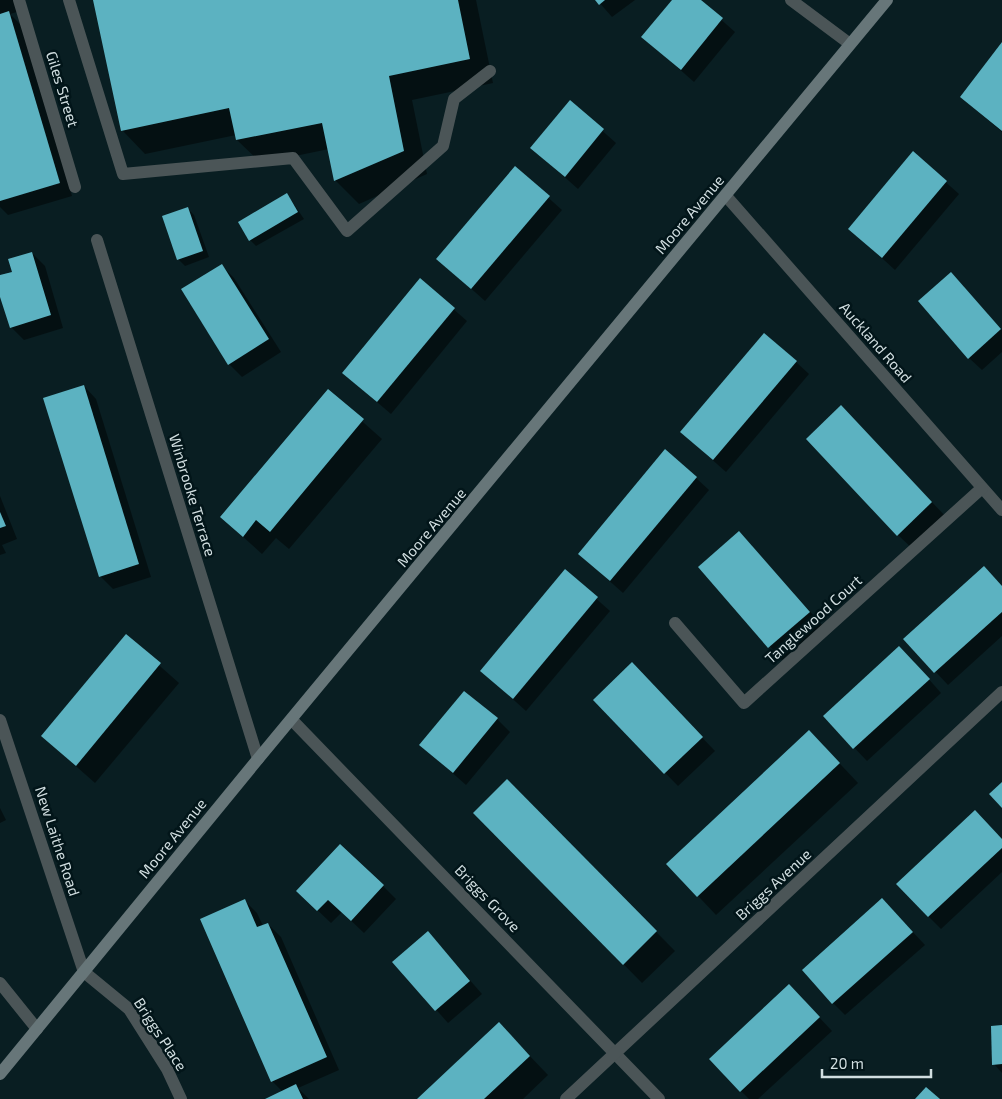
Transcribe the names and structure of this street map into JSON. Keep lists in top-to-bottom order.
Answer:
{
  "streets": {
    "street": [
      "Giles Street",
      "Moore Avenue",
      "Auckland Road",
      "Winbrooke Terrace",
      "Tanglewood Court",
      "New Laithe Road",
      "Briggs Avenue",
      "Briggs Grove",
      "Briggs Place"
    ]
  },
  "crossings": [
    ["Moore Avenue", "Auckland Road"],
    ["Moore Avenue", "Winbrooke Terrace"],
    ["Moore Avenue", "New Laithe Road"],
    ["Moore Avenue", "Briggs Grove"],
    ["Moore Avenue", "Briggs Place"],
    ["Auckland Road", "Tanglewood Court"],
    ["New Laithe Road", "Briggs Place"],
    ["Briggs Avenue", "Briggs Grove"]
  ],
  "scale_bar": "20 m"
}
